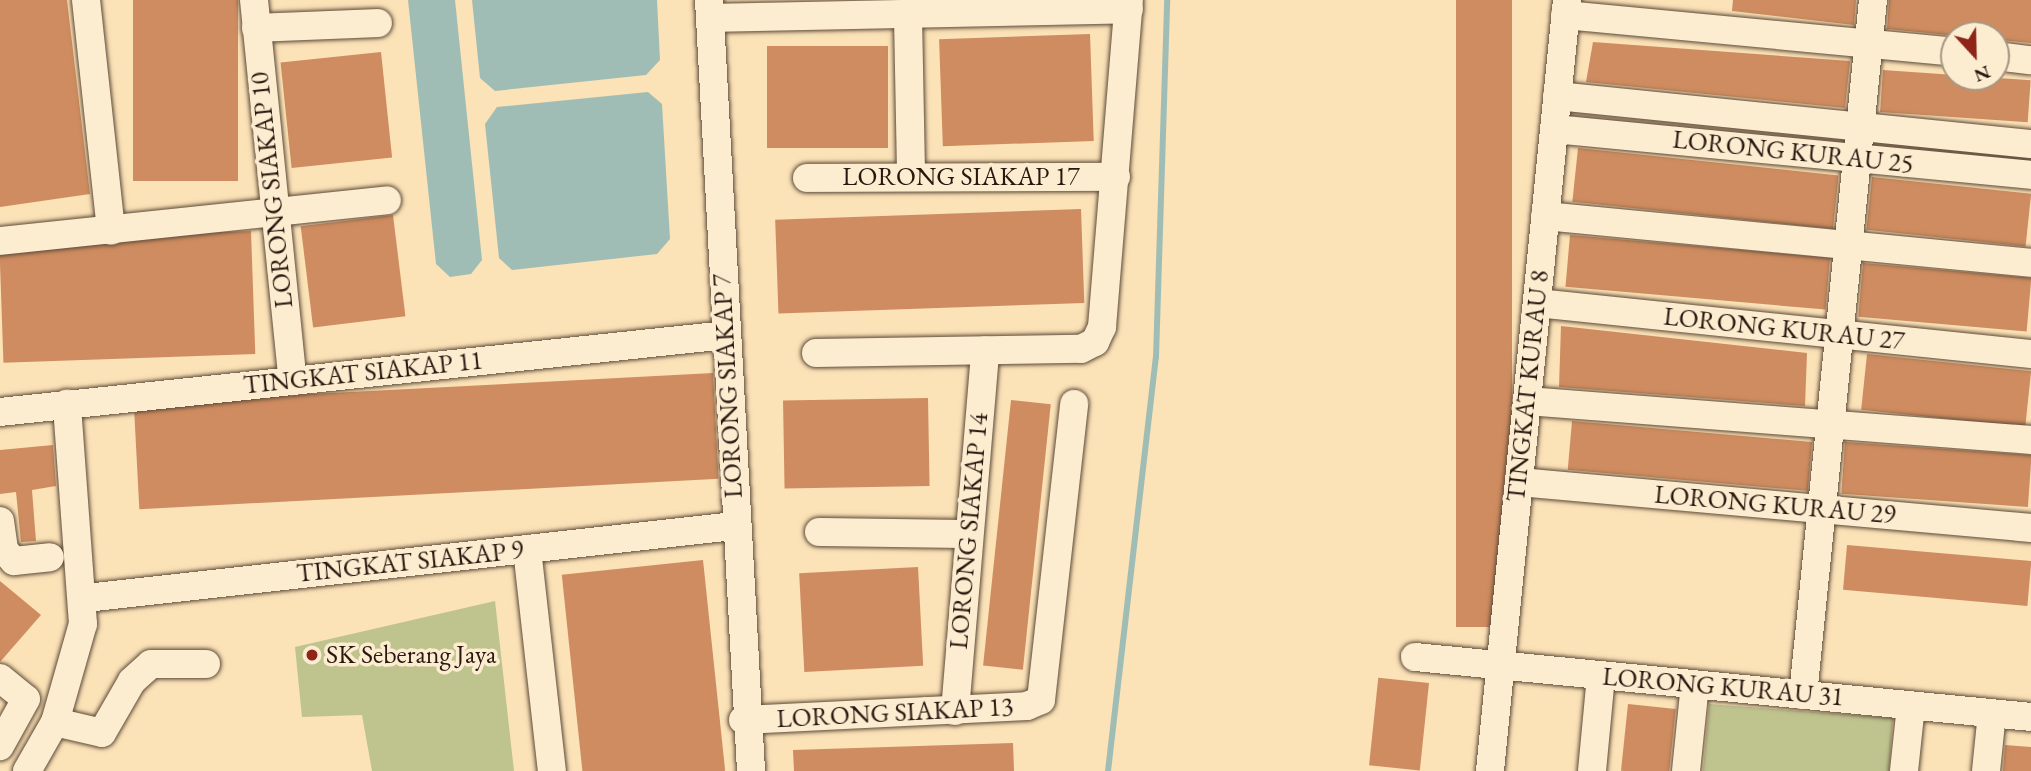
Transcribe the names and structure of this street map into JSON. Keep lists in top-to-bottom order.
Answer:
{
  "streets": {
    "street": [
      "LORONG KURAU 25",
      "LORONG SIAKAP 17",
      "LORONG SIAKAP 10",
      "LORONG KURAU 27",
      "TINGKAT SIAKAP 11",
      "LORONG SIAKAP 7",
      "TINGKAT KURAU 8",
      "LORONG KURAU 29",
      "LORONG SIAKAP 14",
      "TINGKAT SIAKAP 9",
      "LORONG KURAU 31",
      "LORONG SIAKAP 13"
    ]
  },
  "crossings": [
    ["LORONG KURAU 25", "TINGKAT KURAU 8"],
    ["LORONG SIAKAP 10", "TINGKAT SIAKAP 11"],
    ["LORONG KURAU 27", "TINGKAT KURAU 8"],
    ["TINGKAT SIAKAP 11", "LORONG SIAKAP 7"],
    ["LORONG SIAKAP 7", "TINGKAT SIAKAP 9"],
    ["LORONG SIAKAP 7", "LORONG SIAKAP 13"],
    ["TINGKAT KURAU 8", "LORONG KURAU 29"],
    ["TINGKAT KURAU 8", "LORONG KURAU 31"],
    ["LORONG SIAKAP 14", "LORONG SIAKAP 13"]
  ],
  "places": ["SK Seberang Jaya"],
  "north": "bottom"
}
